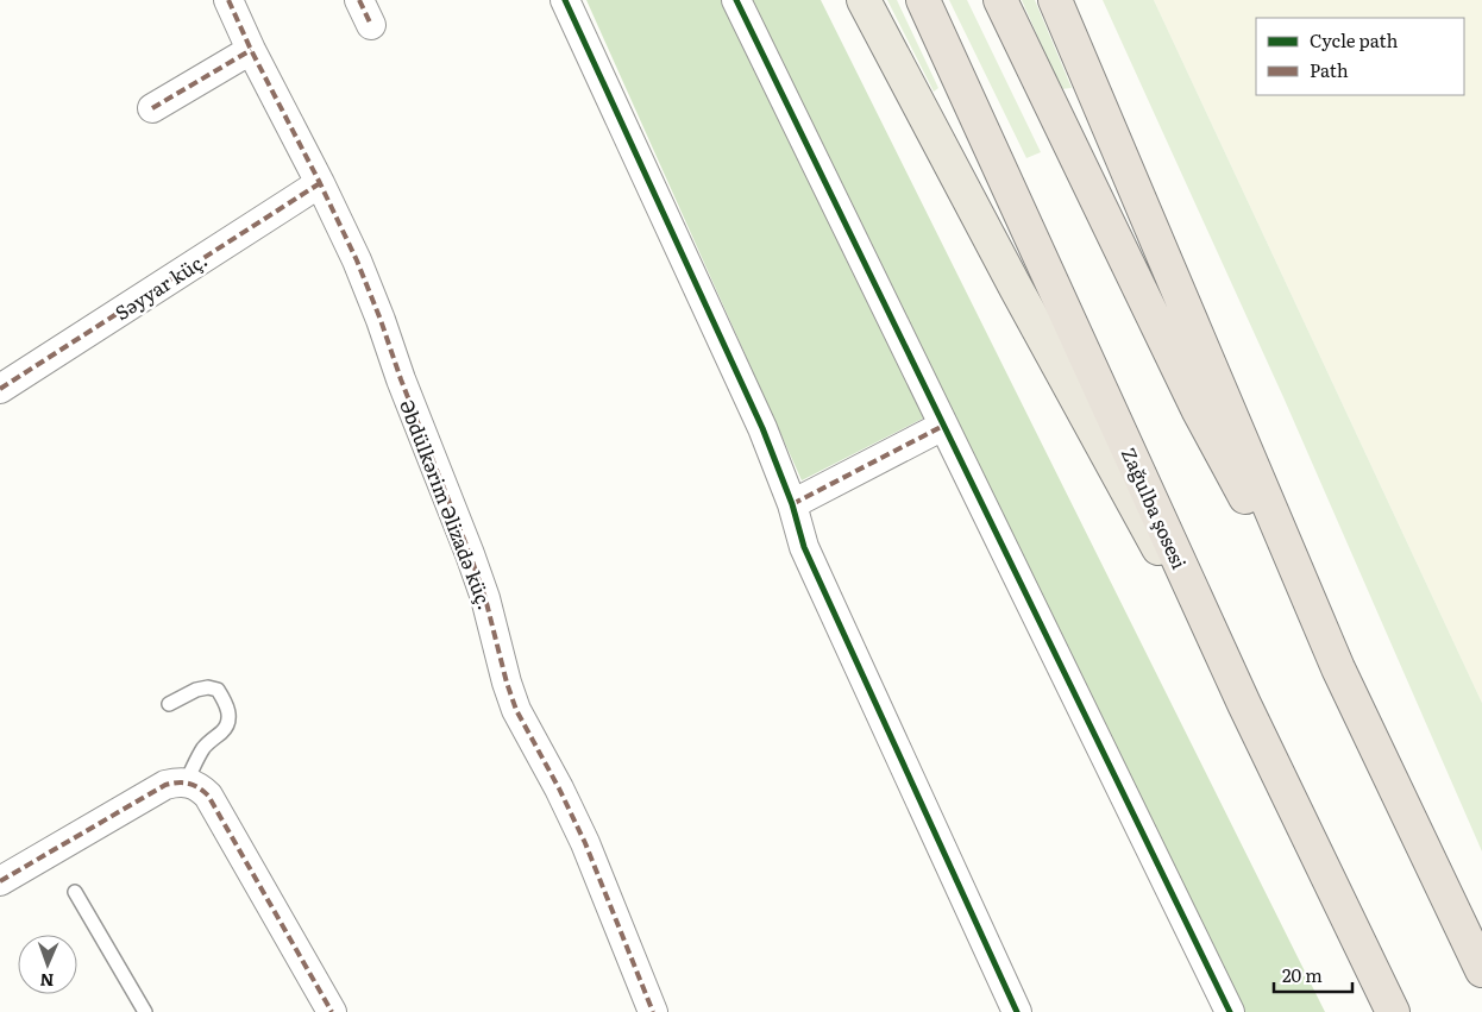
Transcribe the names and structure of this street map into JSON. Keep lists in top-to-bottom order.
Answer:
{
  "streets": {
    "highway": ["Zağulba şosesi"],
    "street": ["Səyyar küç.", "Əbdülkərim Əlizadə küç."]
  },
  "crossings": [
    ["Səyyar küç.", "Əbdülkərim Əlizadə küç."]
  ],
  "legend": ["Cycle path", "Path"],
  "scale_bar": "20 m",
  "north": "bottom"
}
